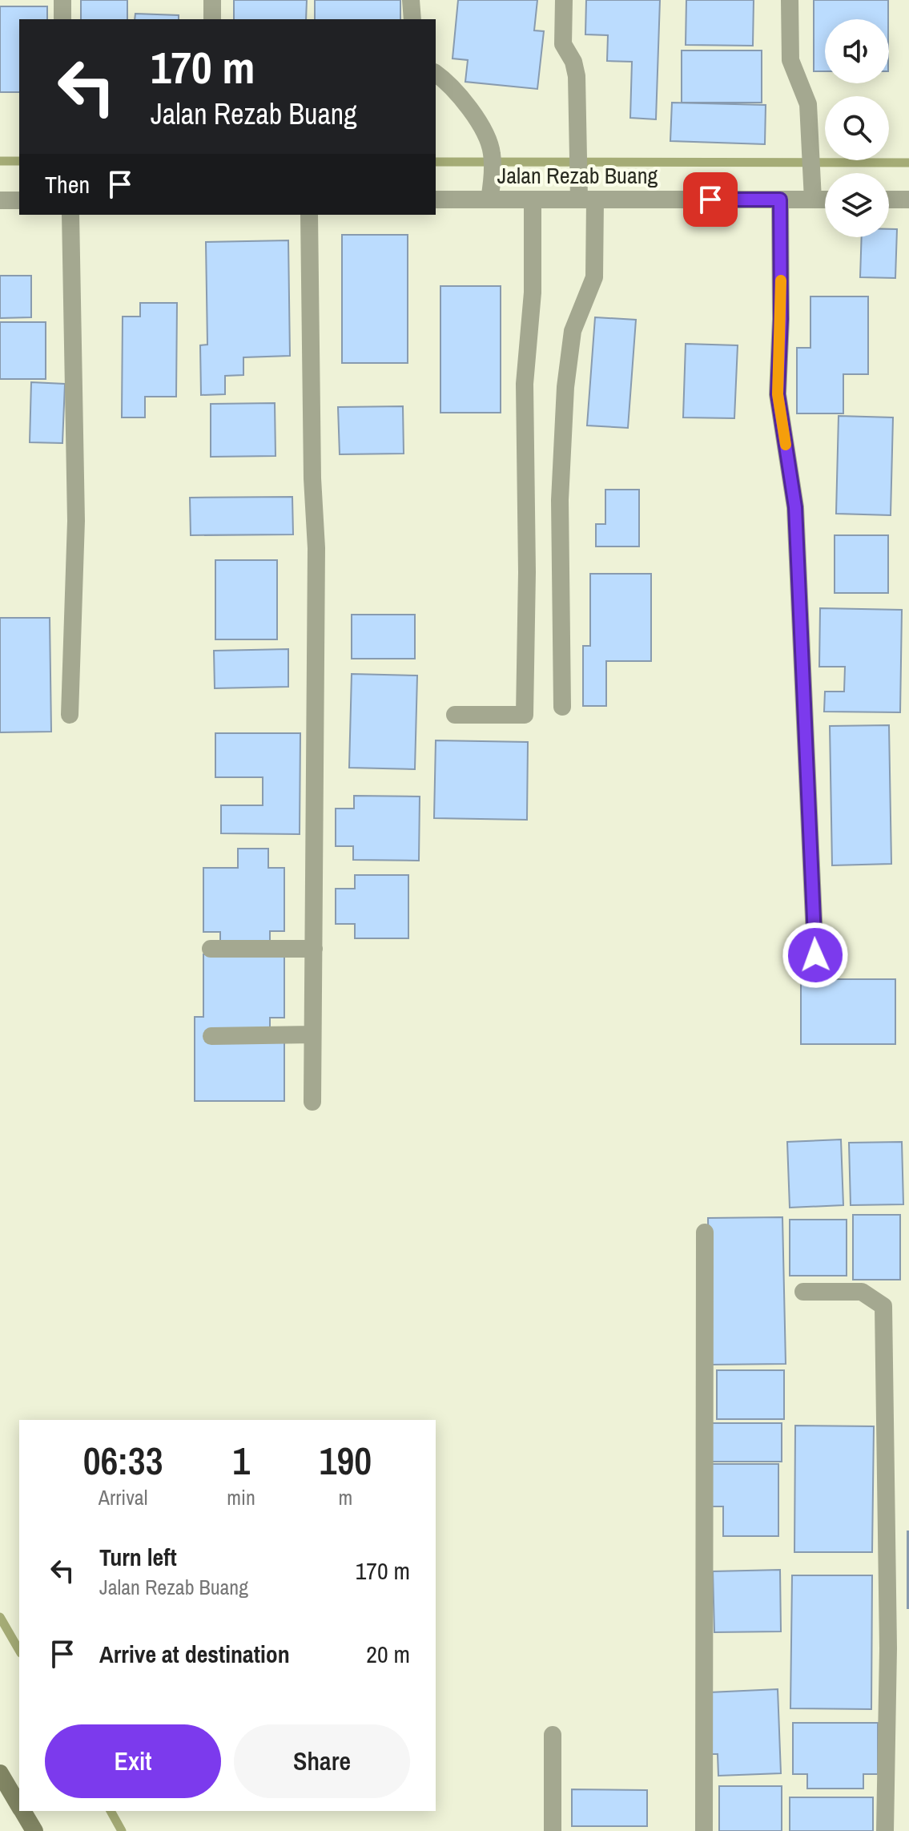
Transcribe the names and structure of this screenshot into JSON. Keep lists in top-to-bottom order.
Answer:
{
  "streets": {
    "street": ["Jalan Rezab Buang"]
  },
  "page": {
    "turn": ["170 m", "Jalan Rezab Buang"],
    "then": "Then",
    "eta": [
      "06:33",
      "Arrival",
      "1",
      "min",
      "190",
      "m"
    ],
    "list": [
      {
        "name": "Turn left",
        "note": "Jalan Rezab Buang",
        "value": "170 m"
      },
      {
        "name": "Arrive at destination",
        "value": "20 m"
      }
    ],
    "buttons": ["Exit", "Share"]
  }
}
